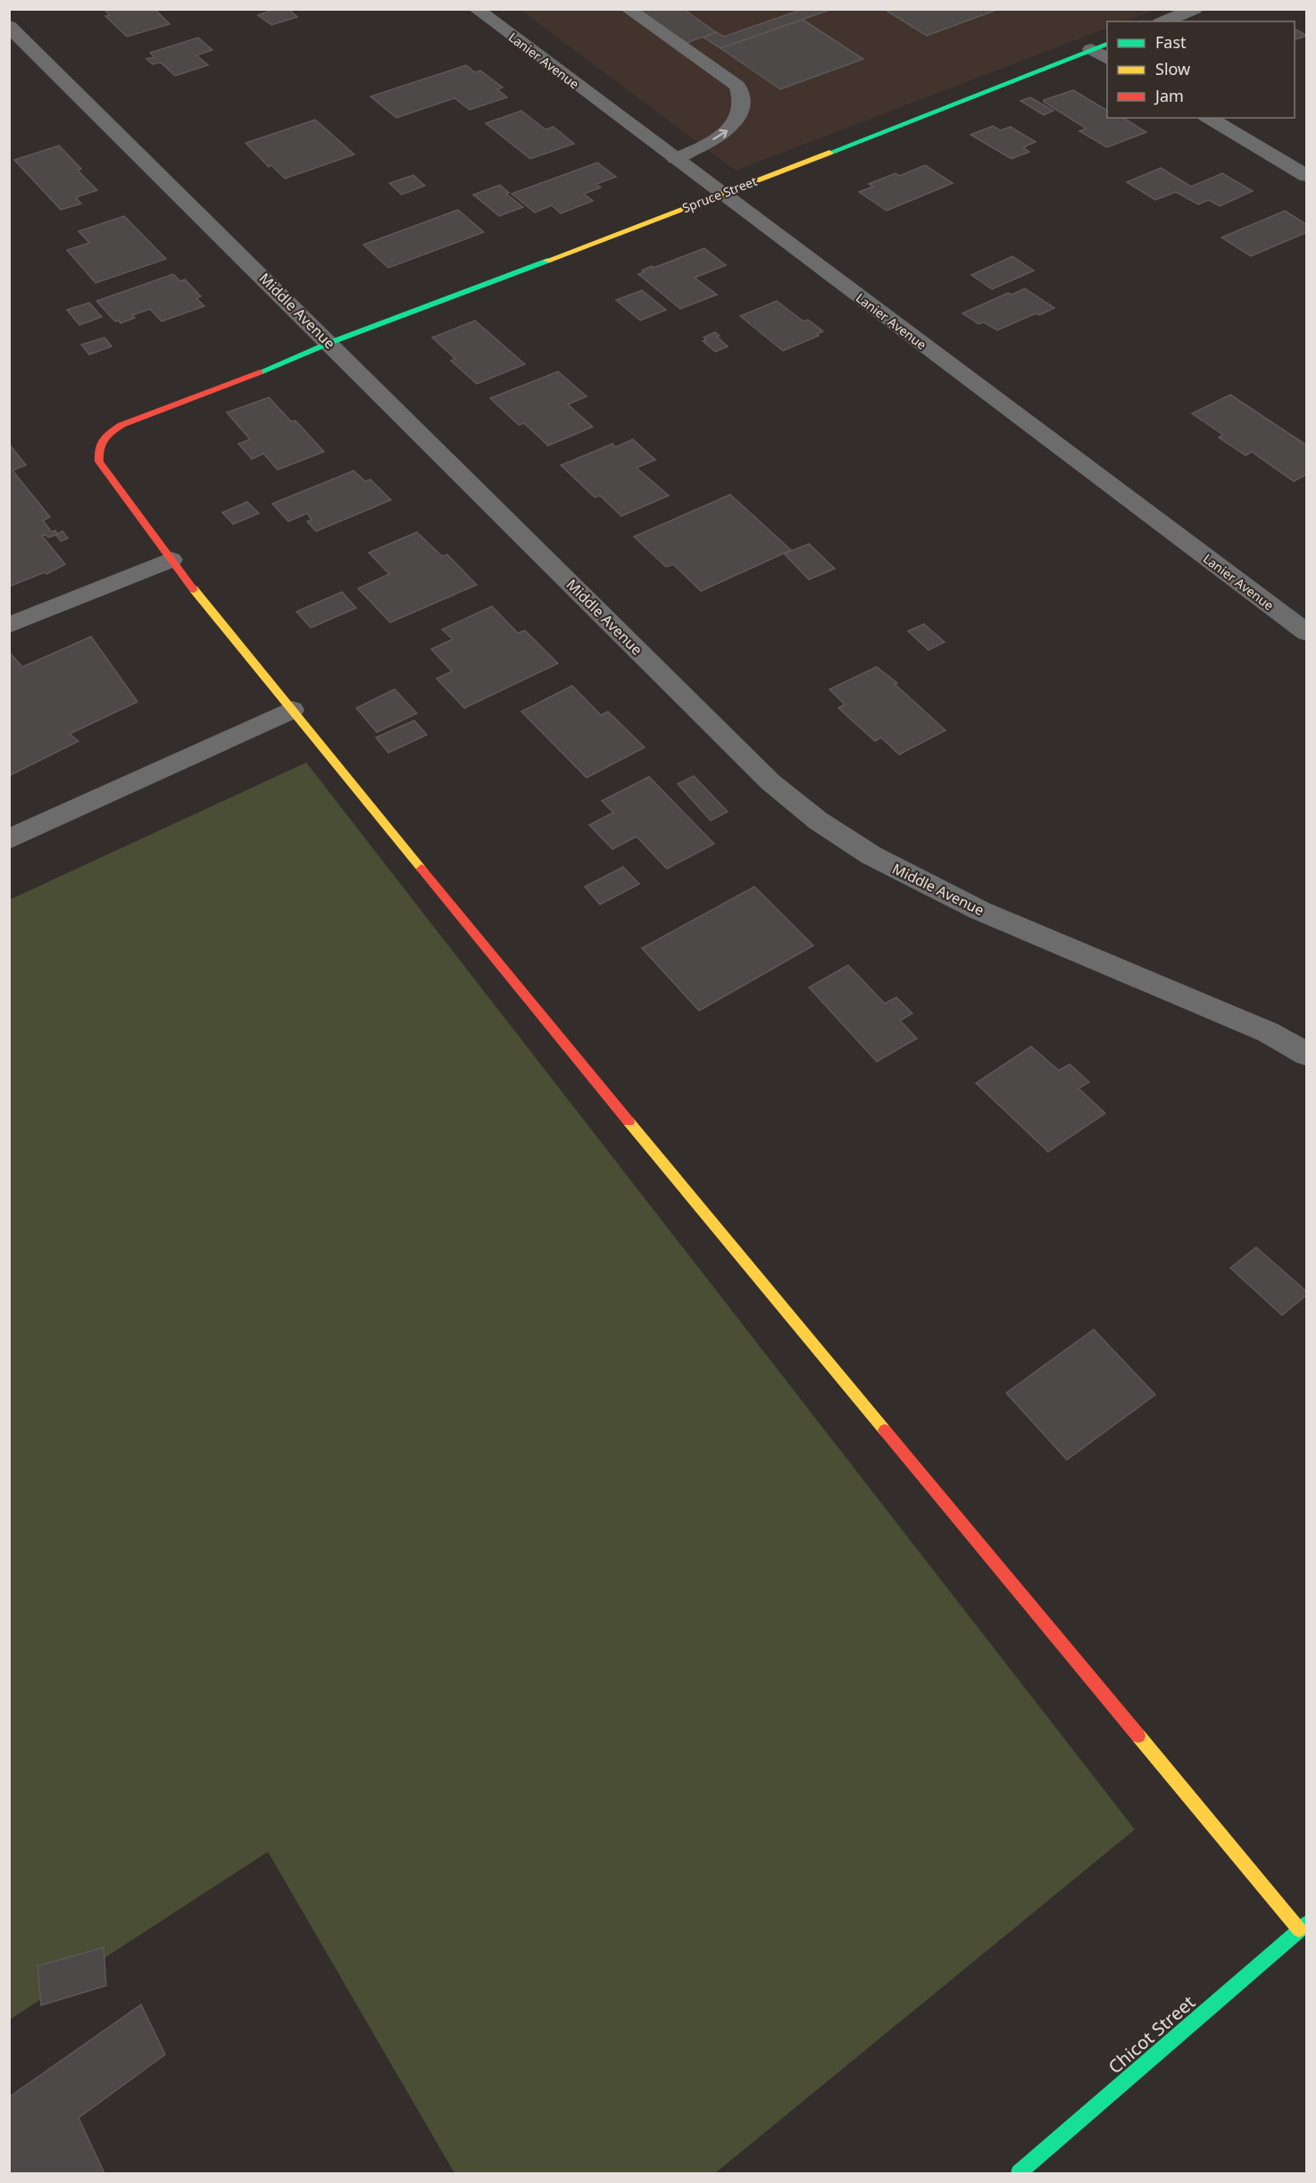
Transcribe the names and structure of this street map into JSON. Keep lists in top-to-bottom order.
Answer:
{
  "streets": {
    "street": [
      "Lanier Avenue",
      "Spruce Street",
      "Middle Avenue",
      "Chicot Street"
    ]
  },
  "crossings": [
    ["Lanier Avenue", "Spruce Street"],
    ["Spruce Street", "Middle Avenue"],
    ["Spruce Street", "Chicot Street"]
  ],
  "legend": ["Fast", "Slow", "Jam"]
}
